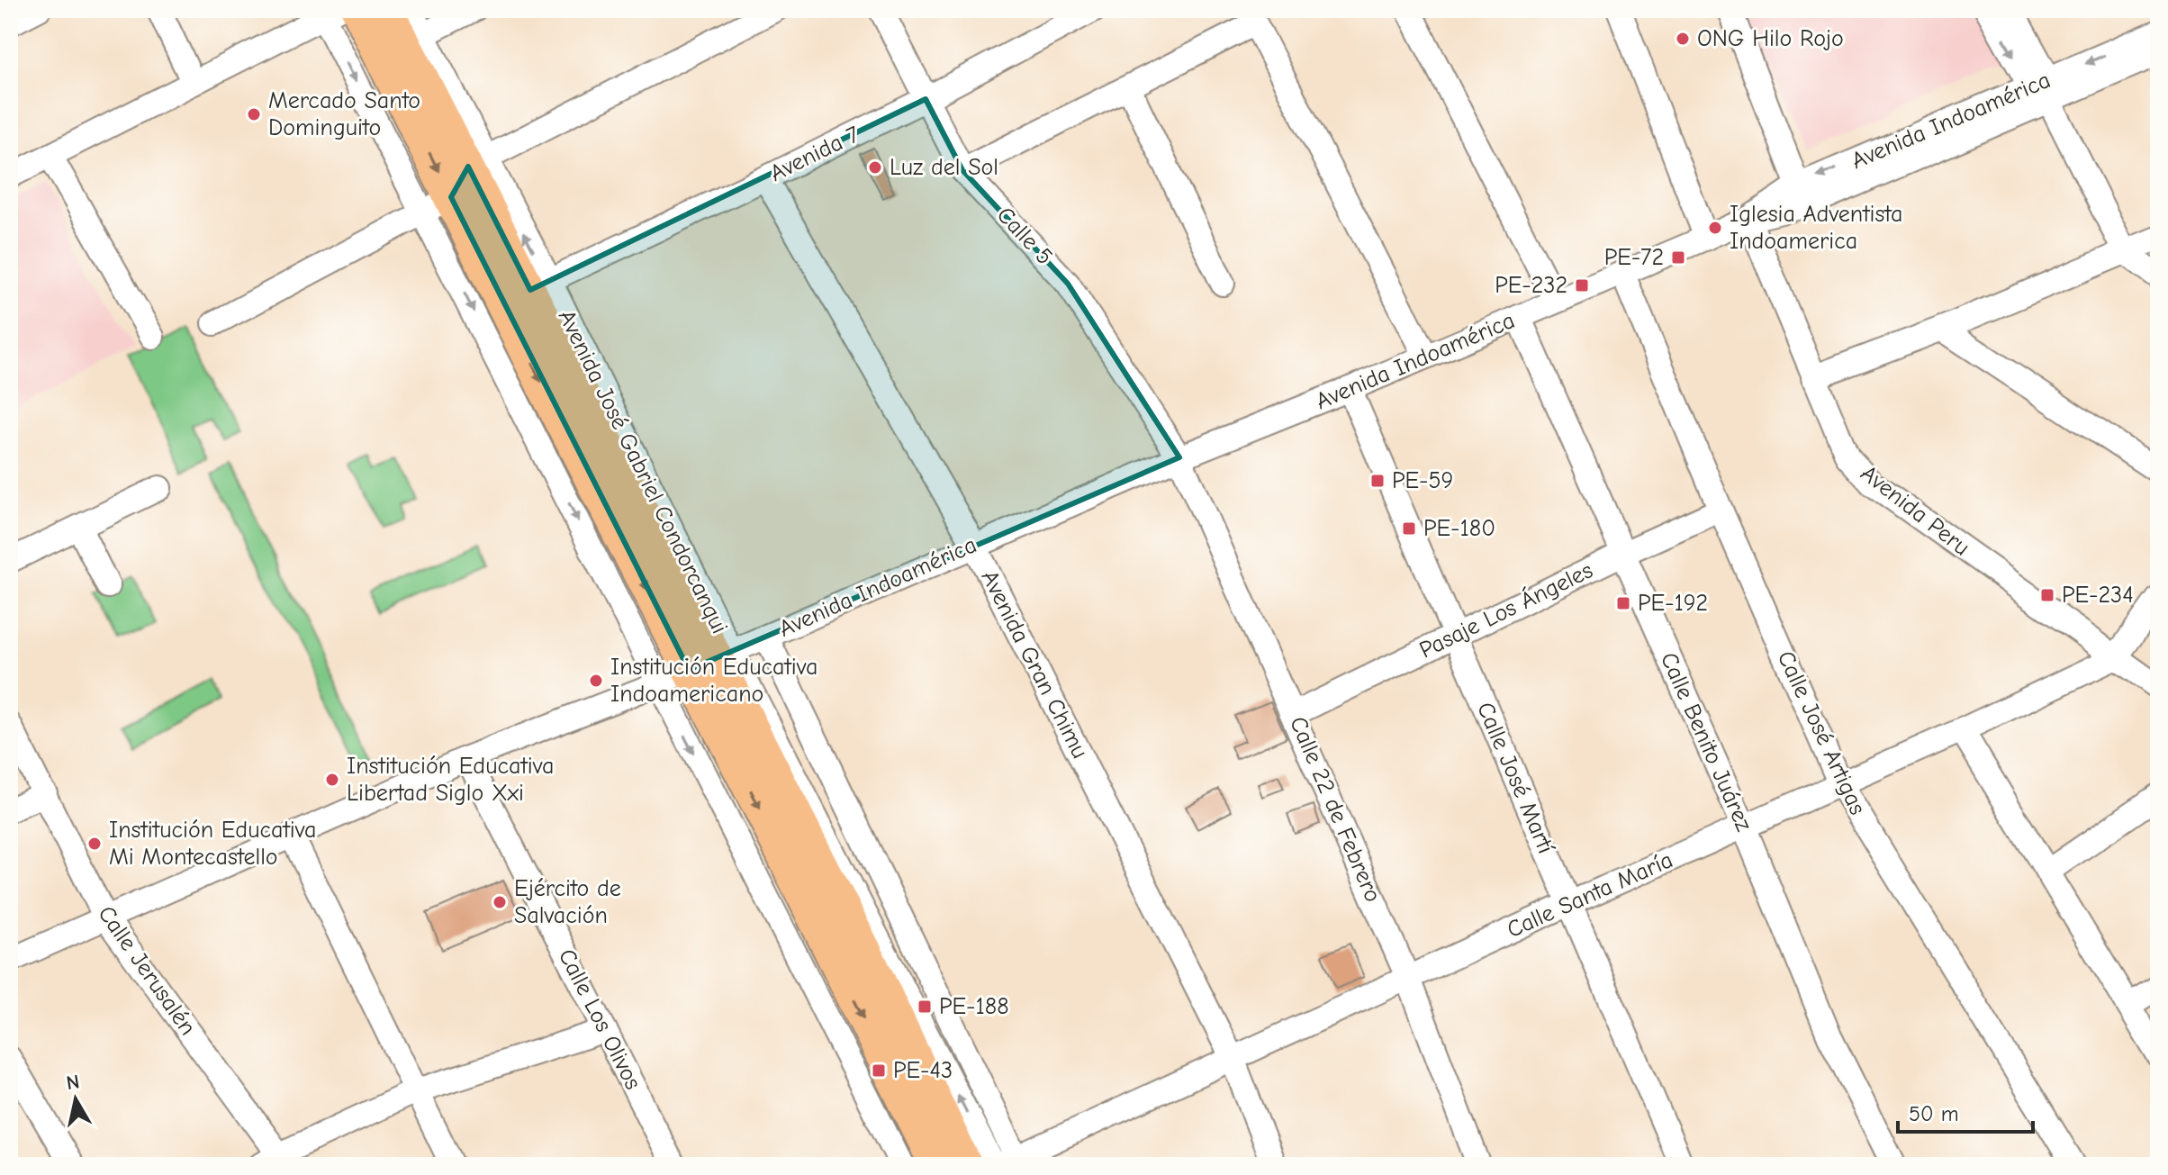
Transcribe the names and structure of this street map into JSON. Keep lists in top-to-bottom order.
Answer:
{
  "streets": {
    "highway": ["Avenida José Gabriel Condorcanqui"],
    "street": [
      "Avenida Indoamérica",
      "Avenida 7",
      "Calle 5",
      "Avenida Peru",
      "Pasaje Los Ángeles",
      "Avenida Gran Chimu",
      "Calle José Artigas",
      "Calle Benito Juárez",
      "Calle José Martí",
      "Calle 22 de Febrero",
      "Calle Santa María",
      "Calle Jerusalén",
      "Calle Los Olivos"
    ]
  },
  "crossings": [
    ["Avenida Indoamérica", "Calle 5"],
    ["Avenida Indoamérica", "Avenida José Gabriel Condorcanqui"],
    ["Avenida Indoamérica", "Avenida Peru"],
    ["Avenida Indoamérica", "Avenida Gran Chimu"],
    ["Avenida Indoamérica", "Calle José Artigas"],
    ["Avenida Indoamérica", "Calle Benito Juárez"],
    ["Avenida Indoamérica", "Calle José Martí"],
    ["Avenida Indoamérica", "Calle 22 de Febrero"],
    ["Avenida Indoamérica", "Calle Jerusalén"],
    ["Avenida Indoamérica", "Calle Los Olivos"],
    ["Avenida 7", "Calle 5"],
    ["Avenida 7", "Avenida José Gabriel Condorcanqui"],
    ["Avenida 7", "Avenida Gran Chimu"],
    ["Calle 5", "Calle 22 de Febrero"],
    ["Avenida José Gabriel Condorcanqui", "Calle Santa María"],
    ["Avenida Peru", "Calle Santa María"],
    ["Pasaje Los Ángeles", "Calle José Artigas"],
    ["Pasaje Los Ángeles", "Calle Benito Juárez"],
    ["Pasaje Los Ángeles", "Calle José Martí"],
    ["Pasaje Los Ángeles", "Calle 22 de Febrero"],
    ["Avenida Gran Chimu", "Calle Santa María"],
    ["Calle José Artigas", "Calle Santa María"],
    ["Calle Benito Juárez", "Calle Santa María"],
    ["Calle José Martí", "Calle Santa María"],
    ["Calle 22 de Febrero", "Calle Santa María"]
  ],
  "places": {
    "other": [
      "ONG Hilo Rojo",
      "Mercado Santo Dominguito",
      "Luz del Sol",
      "Iglesia Adventista Indoamerica",
      "Institución Educativa Indoamericano",
      "Institución Educativa Libertad Siglo Xxi",
      "Institución Educativa Mi Montecastello",
      "Ejército de Salvación"
    ],
    "transit": [
      "PE-72",
      "PE-232",
      "PE-59",
      "PE-180",
      "PE-234",
      "PE-192",
      "PE-188",
      "PE-43"
    ]
  },
  "scale_bar": "50 m",
  "north": "top"
}
